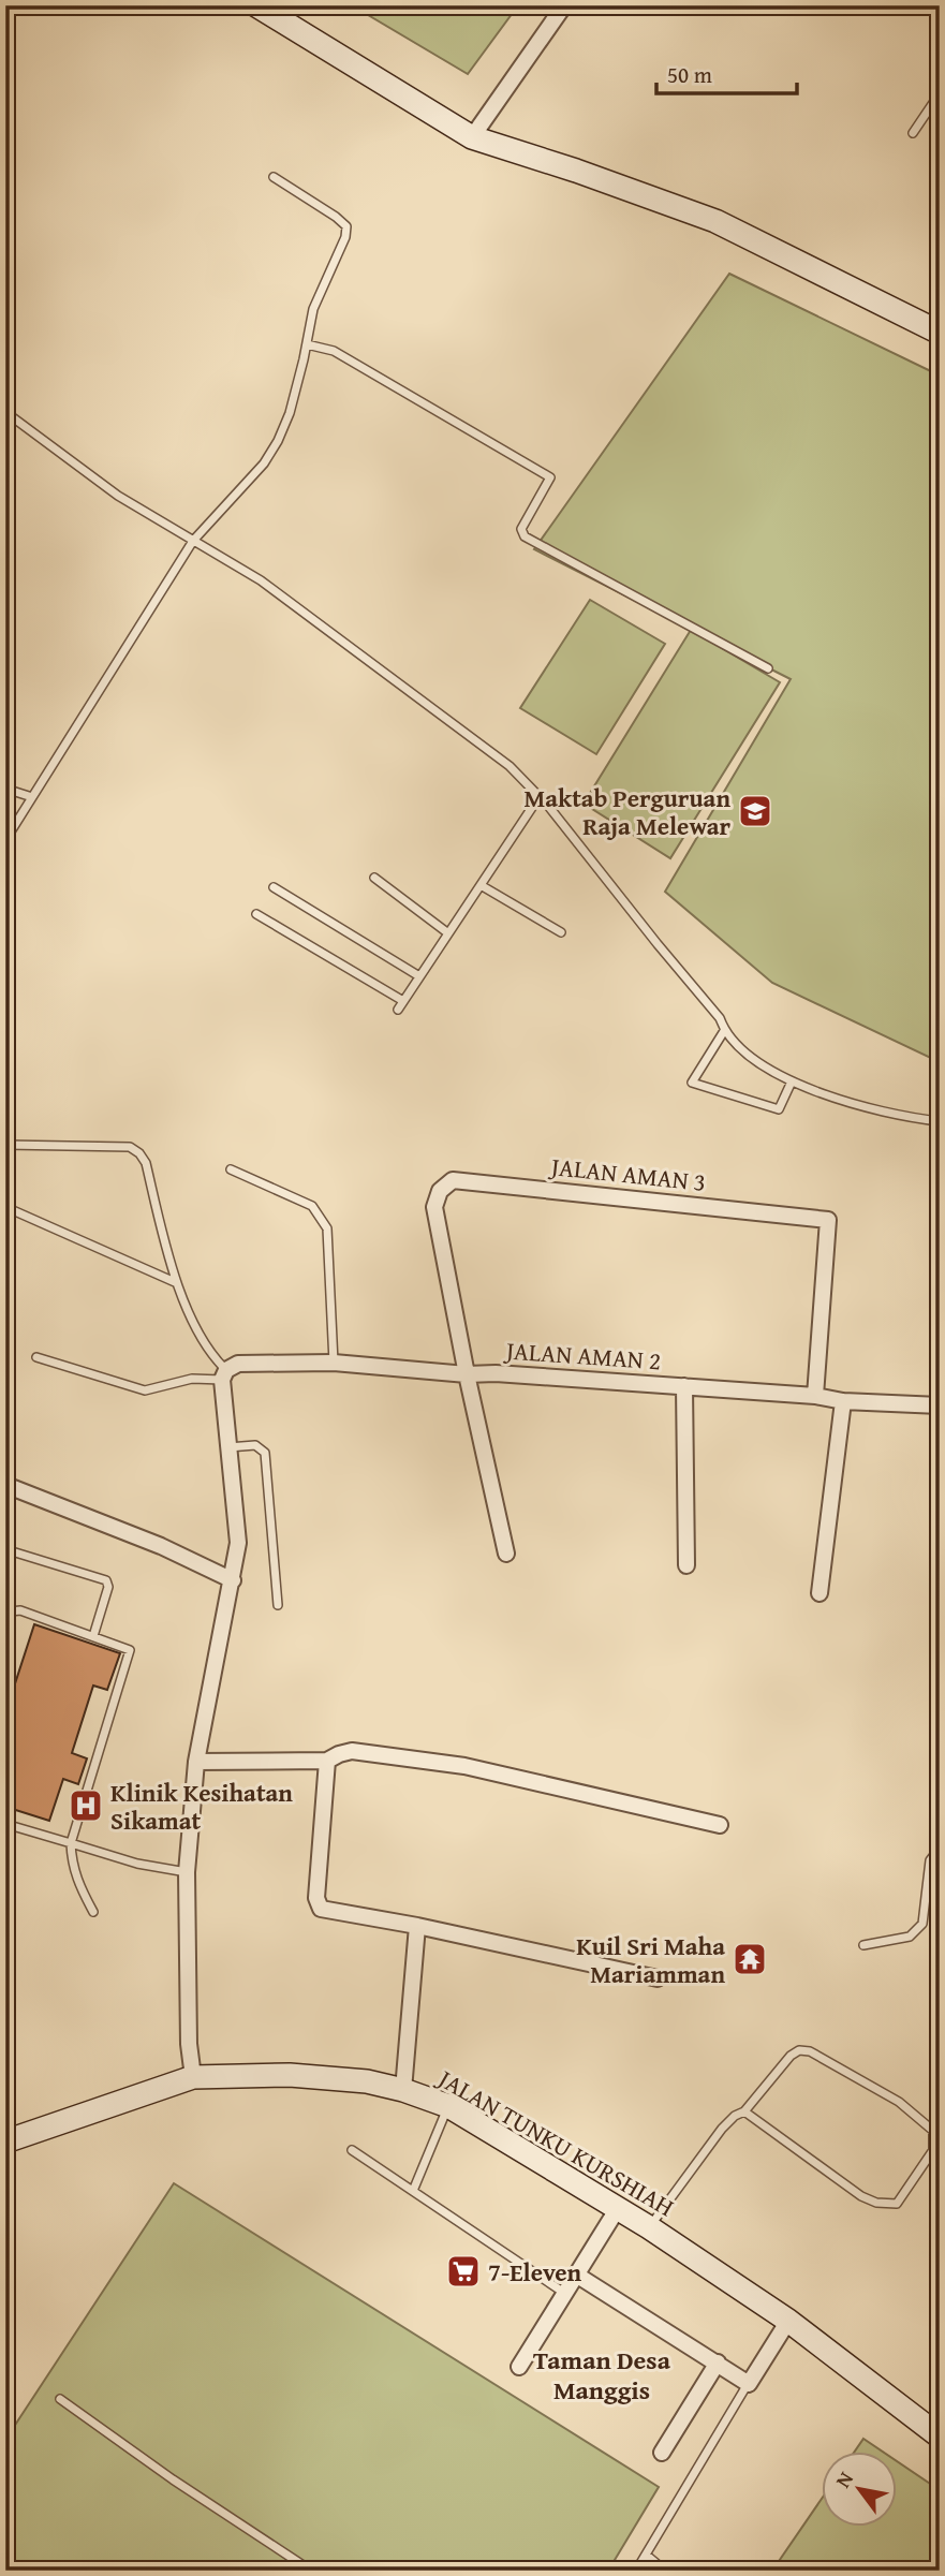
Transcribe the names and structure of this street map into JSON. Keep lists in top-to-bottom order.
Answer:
{
  "streets": {
    "main road": ["JALAN TUNKU KURSHIAH"],
    "street": ["JALAN AMAN 3", "JALAN AMAN 2"]
  },
  "crossings": [
    ["JALAN AMAN 3", "JALAN AMAN 2"]
  ],
  "districts": ["Taman Desa Manggis"],
  "places": {
    "school or university": ["Maktab Perguruan Raja Melewar"],
    "hospital": ["Klinik Kesihatan Sikamat"],
    "temple": ["Kuil Sri Maha Mariamman"],
    "supermarket": ["7-Eleven"]
  },
  "scale_bar": "50 m",
  "north": "top left"
}
